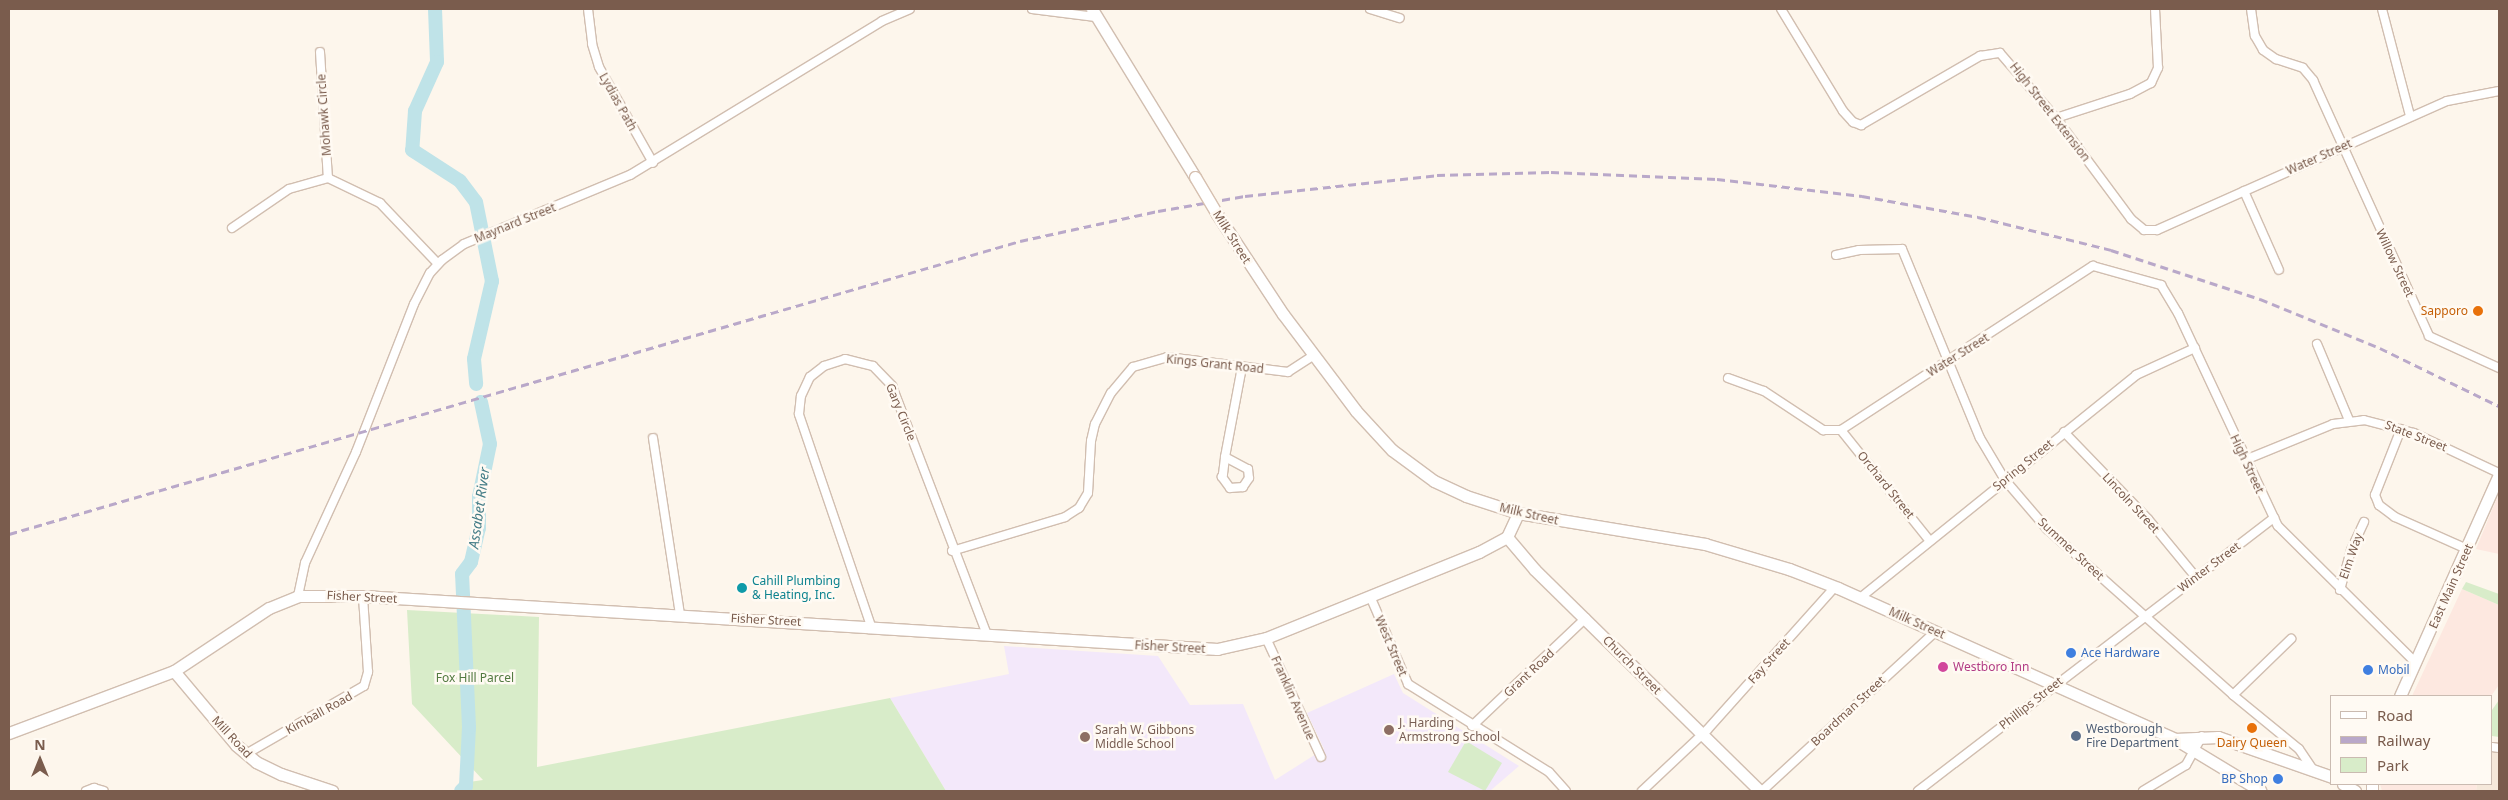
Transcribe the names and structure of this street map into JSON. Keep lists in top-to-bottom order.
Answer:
{
  "streets": {
    "main road": [
      "Milk Street",
      "East Main Street",
      "Fisher Street",
      "Church Street",
      "Mill Road"
    ],
    "street": [
      "Lydias Path",
      "High Street Extension",
      "Mohawk Circle",
      "Water Street",
      "Maynard Street",
      "Willow Street",
      "Kings Grant Road",
      "Gary Circle",
      "State Street",
      "High Street",
      "Spring Street",
      "Orchard Street",
      "Lincoln Street",
      "Summer Street",
      "Elm Way",
      "Winter Street",
      "West Street",
      "Fay Street",
      "Grant Road",
      "Franklin Avenue",
      "Phillips Street",
      "Boardman Street",
      "Kimball Road"
    ]
  },
  "crossings": [
    ["Lydias Path", "Maynard Street"],
    ["High Street Extension", "Water Street"],
    ["Water Street", "Willow Street"],
    ["Water Street", "High Street"],
    ["Water Street", "Orchard Street"],
    ["Water Street", "Summer Street"],
    ["Maynard Street", "Fisher Street"],
    ["Milk Street", "Kings Grant Road"],
    ["Milk Street", "Spring Street"],
    ["Milk Street", "Fay Street"],
    ["Milk Street", "Phillips Street"],
    ["Milk Street", "Boardman Street"],
    ["Kings Grant Road", "Gary Circle"],
    ["Gary Circle", "Fisher Street"],
    ["State Street", "High Street"],
    ["State Street", "East Main Street"],
    ["High Street", "Spring Street"],
    ["High Street", "Elm Way"],
    ["High Street", "Winter Street"],
    ["High Street", "East Main Street"],
    ["Spring Street", "Orchard Street"],
    ["Spring Street", "Lincoln Street"],
    ["Spring Street", "Summer Street"],
    ["Lincoln Street", "Winter Street"],
    ["Summer Street", "Winter Street"],
    ["Summer Street", "Phillips Street"],
    ["Winter Street", "Phillips Street"],
    ["Fisher Street", "West Street"],
    ["Fisher Street", "Church Street"],
    ["Fisher Street", "Franklin Avenue"],
    ["Fisher Street", "Kimball Road"],
    ["Fisher Street", "Mill Road"],
    ["West Street", "Grant Road"],
    ["Fay Street", "Church Street"],
    ["Church Street", "Grant Road"],
    ["Church Street", "Boardman Street"],
    ["Kimball Road", "Mill Road"]
  ],
  "water": ["Assabet River"],
  "parks": ["Fox Hill Parcel"],
  "places": [
    "Sapporo",
    "Cahill Plumbing & Heating, Inc.",
    "Ace Hardware",
    "Westboro Inn",
    "Mobil",
    "Dairy Queen",
    "J. Harding Armstrong School",
    "Westborough Fire Department",
    "Sarah W. Gibbons Middle School",
    "BP Shop"
  ],
  "legend": ["Road", "Railway", "Park"],
  "north": "top"
}
